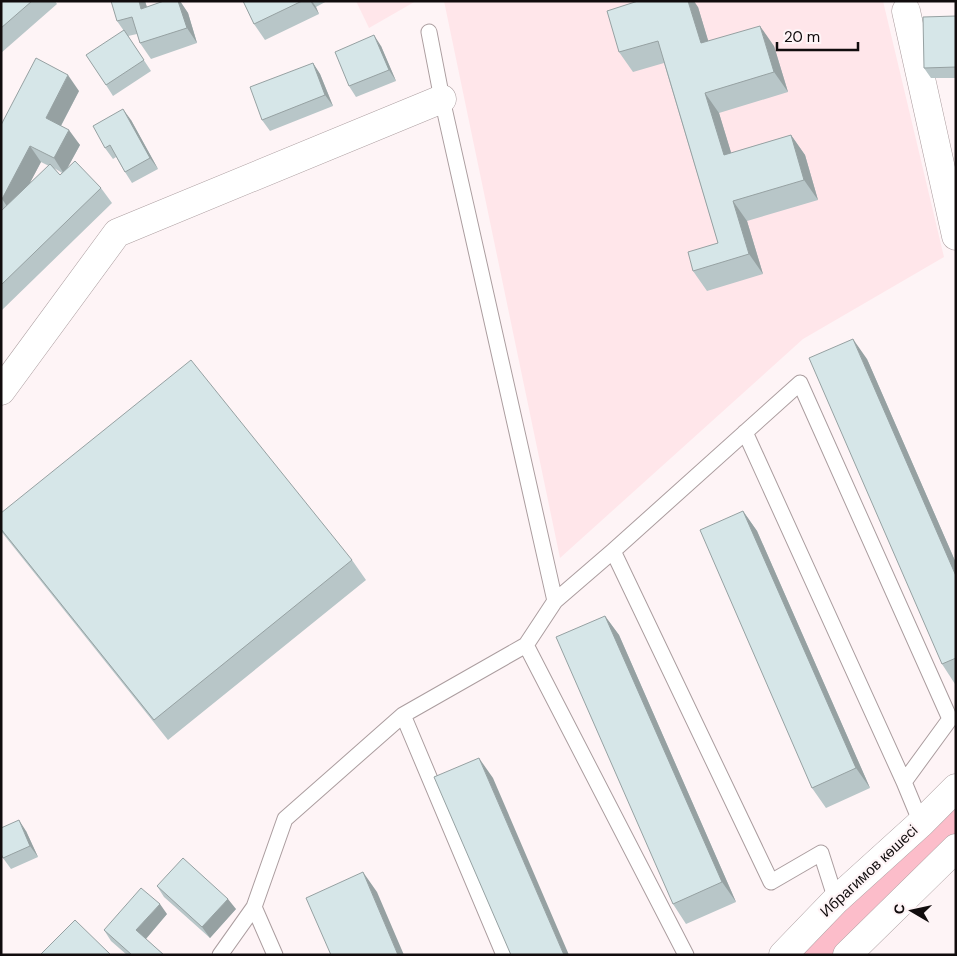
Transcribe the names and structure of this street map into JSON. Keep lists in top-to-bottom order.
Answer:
{
  "streets": {
    "street": ["Ибрагимов көшесі"]
  },
  "scale_bar": "20 m",
  "north": "left"
}
